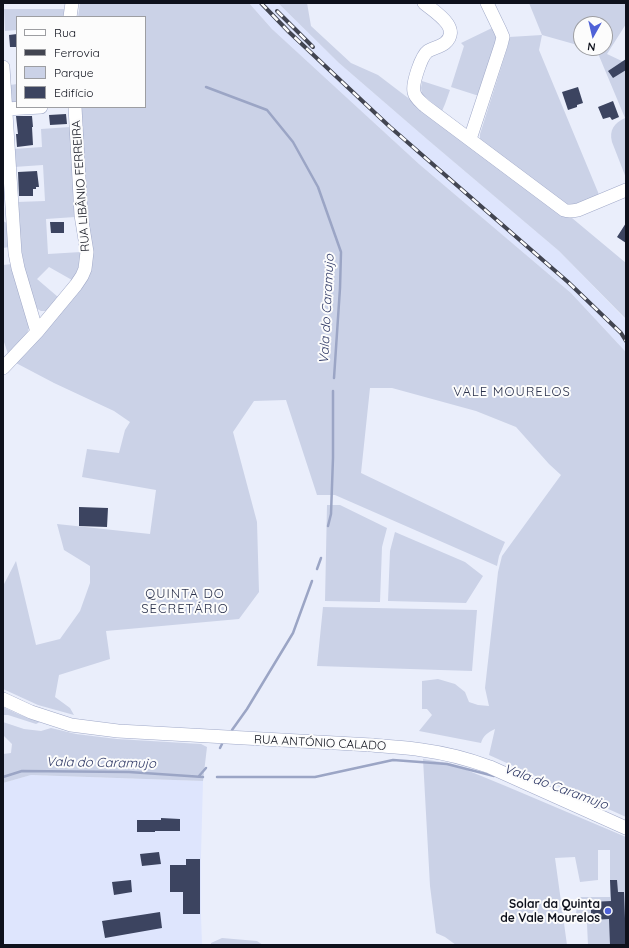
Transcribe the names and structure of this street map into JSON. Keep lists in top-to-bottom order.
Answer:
{
  "streets": {
    "street": ["RUA LIBÂNIO FERREIRA", "RUA ANTÓNIO CALADO"]
  },
  "districts": ["VALE MOURELOS", "QUINTA DO SECRETÁRIO"],
  "water": ["Vala do Caramujo"],
  "places": ["Solar da Quinta de Vale Mourelos"],
  "legend": [
    "Rua",
    "Ferrovia",
    "Parque",
    "Edifício"
  ],
  "north": "bottom"
}
